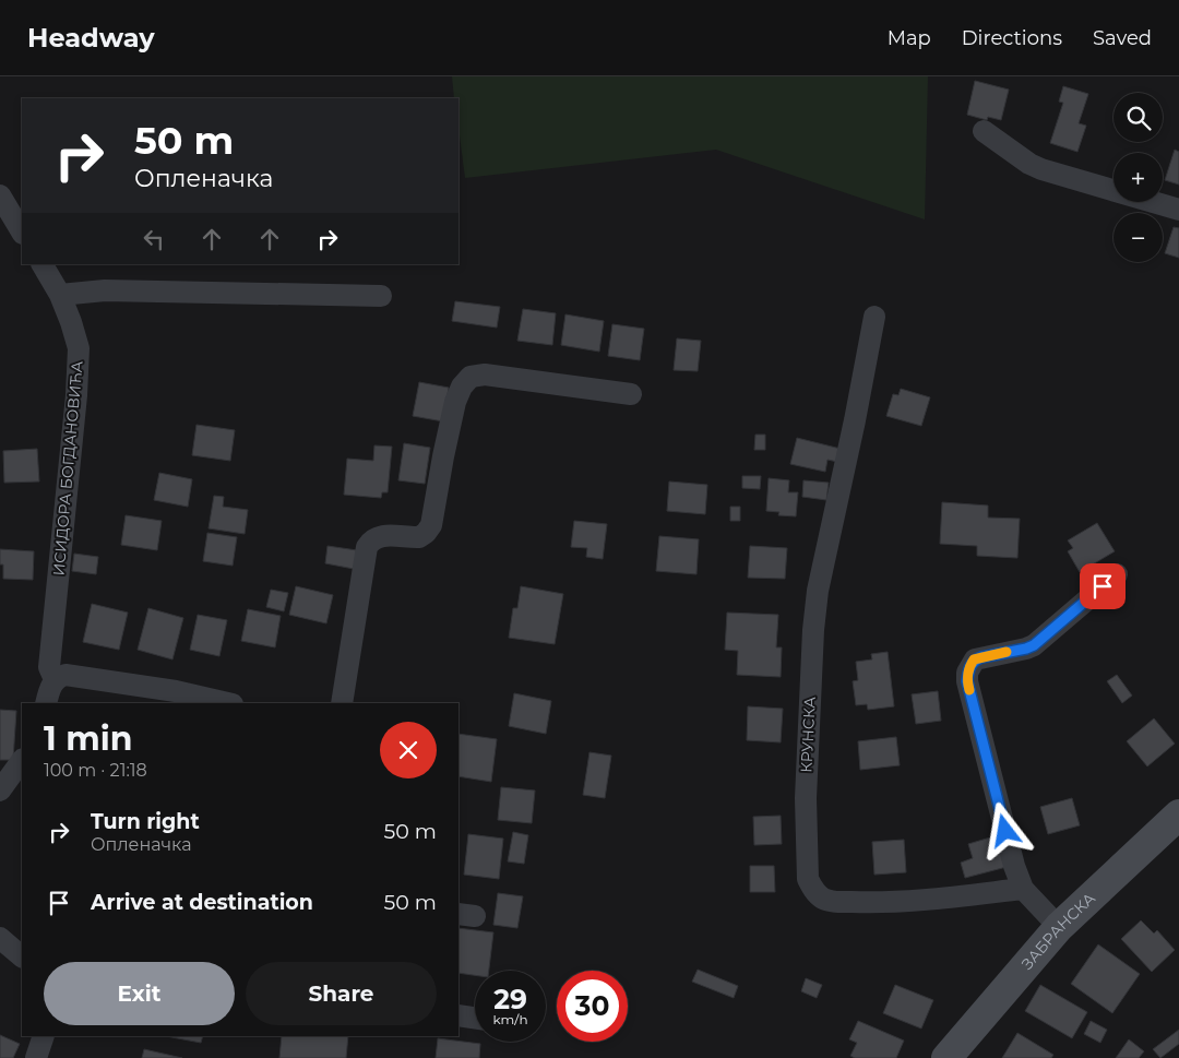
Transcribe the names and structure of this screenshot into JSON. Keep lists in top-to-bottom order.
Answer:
{
  "streets": {
    "street": ["ИСИДОРА БОГДАНОВИЋА", "КРУНСКА", "ЗАБРАНСКА"]
  },
  "page": {
    "header": "Headway",
    "nav": ["Map", "Directions", "Saved"],
    "map_buttons": ["+", "−"],
    "turn": ["50 m", "Опленачка"],
    "heading": ["1 min", "100 m · 21:18"],
    "list": [
      {
        "name": "Turn right",
        "note": "Опленачка",
        "value": "50 m"
      },
      {
        "name": "Arrive at destination",
        "value": "50 m"
      }
    ],
    "buttons": ["Exit", "Share"],
    "speed": "29 km/h",
    "limit": "30"
  }
}
